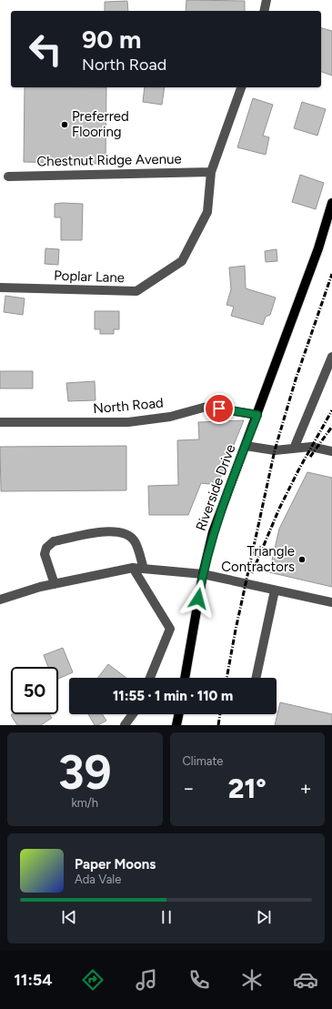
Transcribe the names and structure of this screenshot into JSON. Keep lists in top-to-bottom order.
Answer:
{
  "streets": {
    "main road": ["Riverside Drive"],
    "street": ["Chestnut Ridge Avenue", "Poplar Lane", "North Road"]
  },
  "crossings": [
    ["Chestnut Ridge Avenue", "Poplar Lane"],
    ["North Road", "Riverside Drive"]
  ],
  "places": ["Preferred Flooring", "Triangle Contractors"],
  "page": {
    "turn": ["90 m", "North Road"],
    "limit": "50",
    "trip": "11:55 · 1 min · 110 m",
    "tile": [
      ["39", "km/h"],
      "Climate"
    ],
    "heat": ["−", "21°", "+"],
    "song": ["Paper Moons", "Ada Vale"],
    "tabs": "11:54"
  }
}
